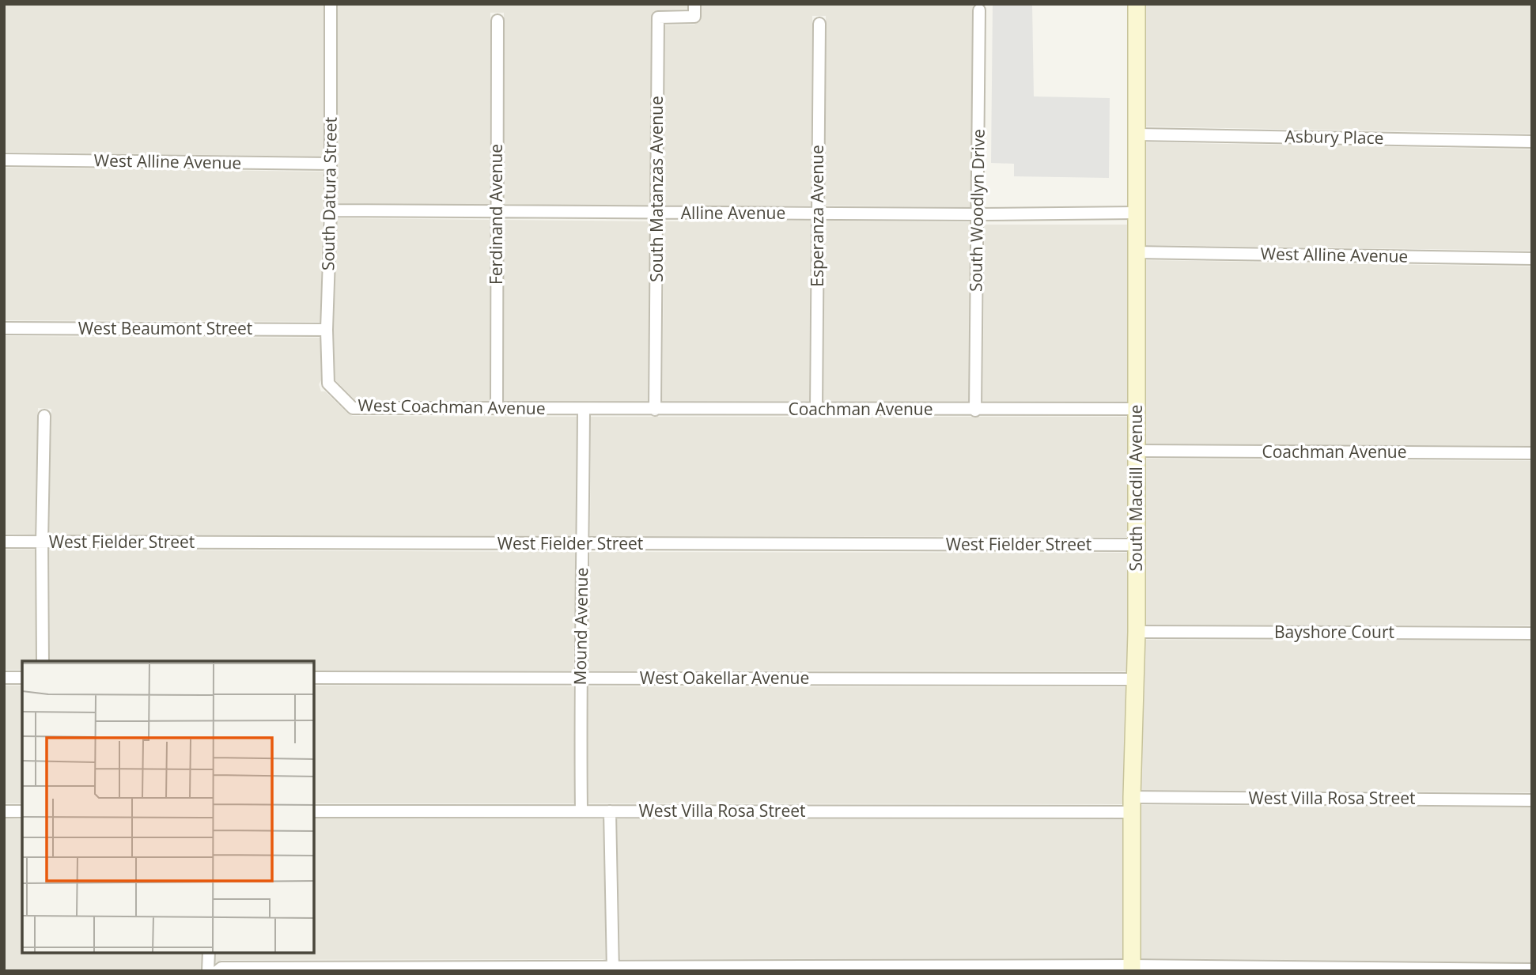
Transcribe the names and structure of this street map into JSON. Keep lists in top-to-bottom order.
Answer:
{
  "streets": {
    "street": [
      "Asbury Place",
      "West Alline Avenue",
      "South Matanzas Avenue",
      "South Datura Street",
      "South Woodlyn Drive",
      "Alline Avenue",
      "Ferdinand Avenue",
      "Esperanza Avenue",
      "West Beaumont Street",
      "West Coachman Avenue",
      "Coachman Avenue",
      "South Macdill Avenue",
      "West Fielder Street",
      "Mound Avenue",
      "Bayshore Court",
      "West Oakellar Avenue",
      "West Villa Rosa Street"
    ]
  },
  "crossings": [
    ["Asbury Place", "South Macdill Avenue"],
    ["West Alline Avenue", "South Datura Street"],
    ["West Alline Avenue", "South Macdill Avenue"],
    ["South Matanzas Avenue", "Alline Avenue"],
    ["South Matanzas Avenue", "Coachman Avenue"],
    ["South Datura Street", "Alline Avenue"],
    ["South Datura Street", "West Beaumont Street"],
    ["South Datura Street", "West Coachman Avenue"],
    ["South Woodlyn Drive", "Alline Avenue"],
    ["South Woodlyn Drive", "Coachman Avenue"],
    ["Alline Avenue", "Ferdinand Avenue"],
    ["Alline Avenue", "Esperanza Avenue"],
    ["Alline Avenue", "South Macdill Avenue"],
    ["Ferdinand Avenue", "West Coachman Avenue"],
    ["Esperanza Avenue", "Coachman Avenue"],
    ["West Coachman Avenue", "Coachman Avenue"],
    ["West Coachman Avenue", "Mound Avenue"],
    ["Coachman Avenue", "South Macdill Avenue"],
    ["Coachman Avenue", "Mound Avenue"],
    ["South Macdill Avenue", "West Fielder Street"],
    ["South Macdill Avenue", "Bayshore Court"],
    ["South Macdill Avenue", "West Oakellar Avenue"],
    ["South Macdill Avenue", "West Villa Rosa Street"],
    ["West Fielder Street", "Mound Avenue"],
    ["Mound Avenue", "West Oakellar Avenue"],
    ["Mound Avenue", "West Villa Rosa Street"]
  ]
}
